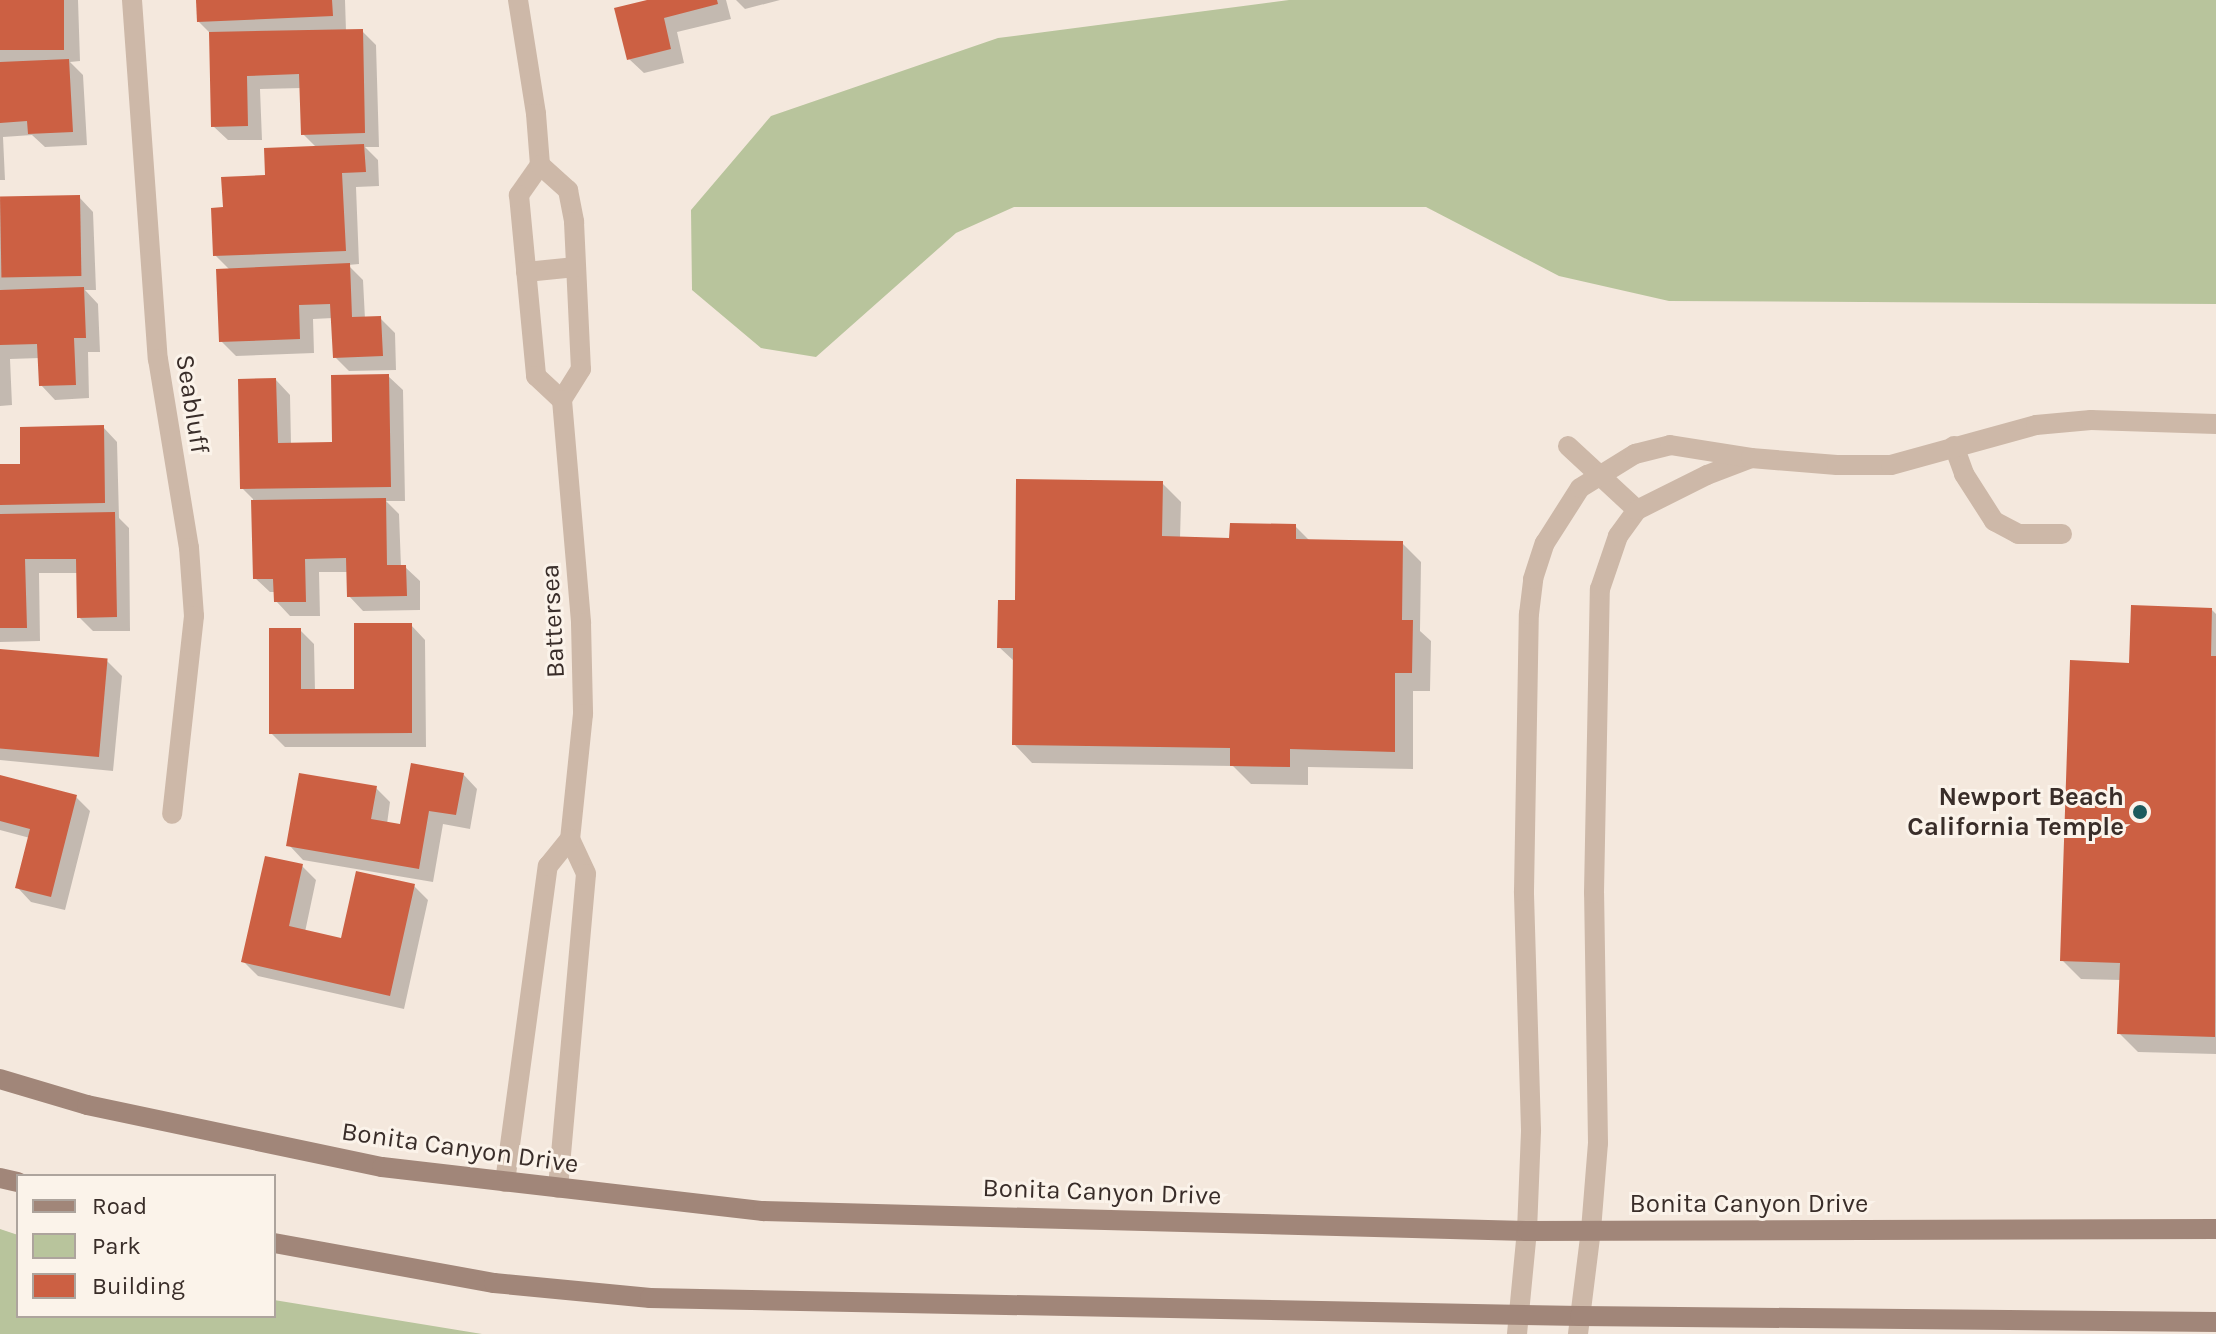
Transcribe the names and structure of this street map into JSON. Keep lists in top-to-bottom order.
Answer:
{
  "streets": {
    "main road": ["Bonita Canyon Drive"],
    "street": ["Seabluff", "Battersea"]
  },
  "crossings": [
    ["Battersea", "Bonita Canyon Drive"]
  ],
  "places": ["Newport Beach California Temple"],
  "legend": ["Road", "Park", "Building"]
}
